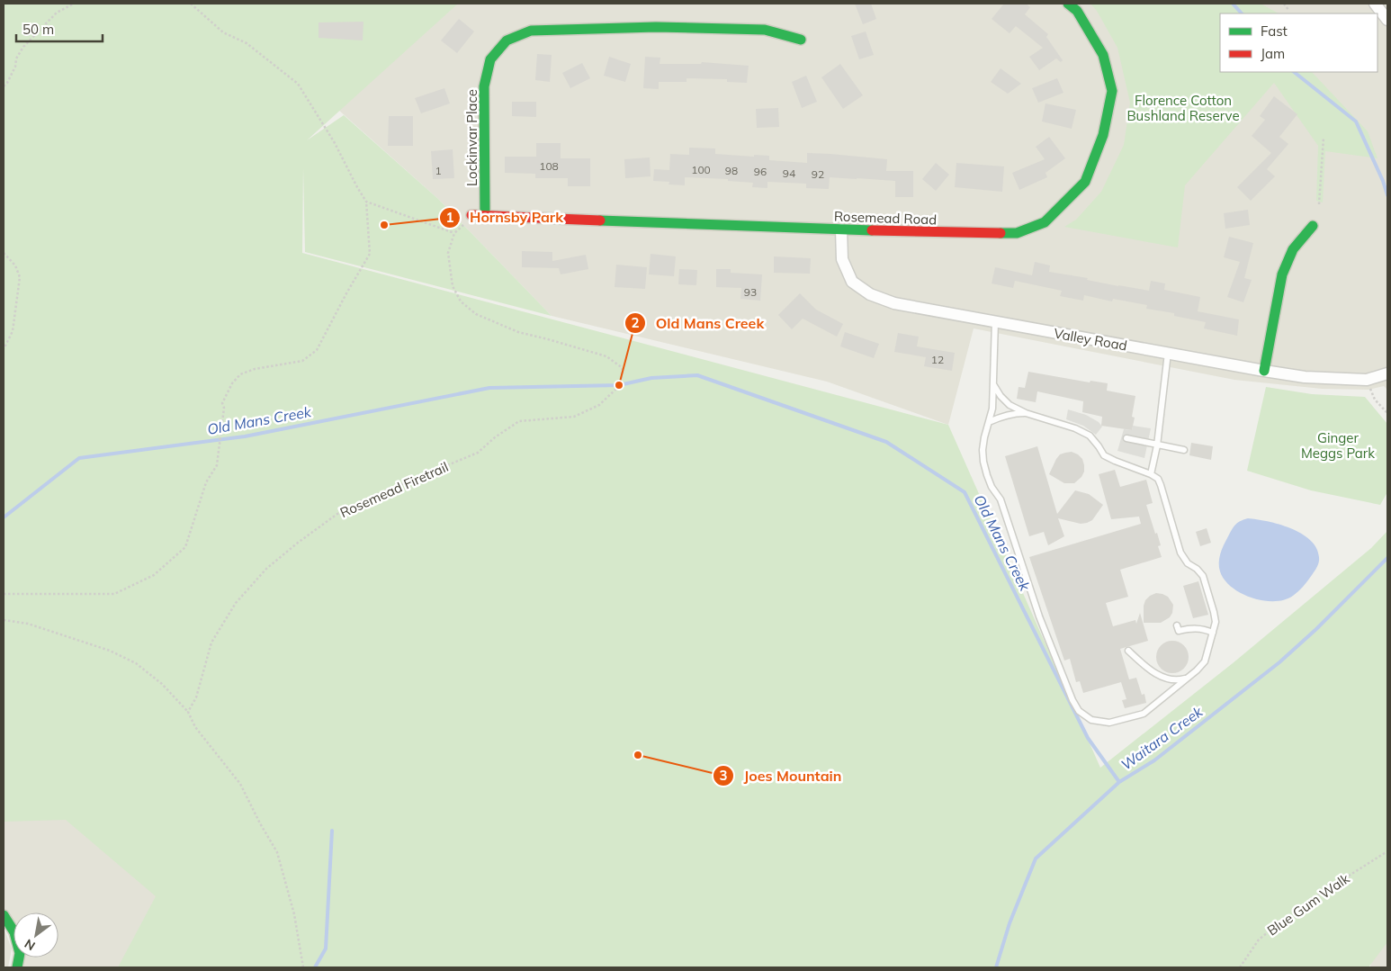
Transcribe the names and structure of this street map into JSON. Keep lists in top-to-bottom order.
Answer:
{
  "streets": {
    "street": ["Lockinvar Place", "Rosemead Road", "Valley Road"],
    "path": ["Rosemead Firetrail", "Blue Gum Walk"]
  },
  "crossings": [
    ["Lockinvar Place", "Rosemead Road"],
    ["Rosemead Road", "Valley Road"]
  ],
  "water": ["Old Mans Creek", "Waitara Creek"],
  "parks": ["Florence Cotton Bushland Reserve", "Ginger Meggs Park"],
  "places": ["Hornsby Park", "Old Mans Creek", "Joes Mountain"],
  "house_numbers": [
    "108",
    "100",
    "1",
    "98",
    "96",
    "94",
    "92",
    "93",
    "12"
  ],
  "legend": ["Fast", "Jam"],
  "scale_bar": "50 m",
  "north": "bottom left"
}
